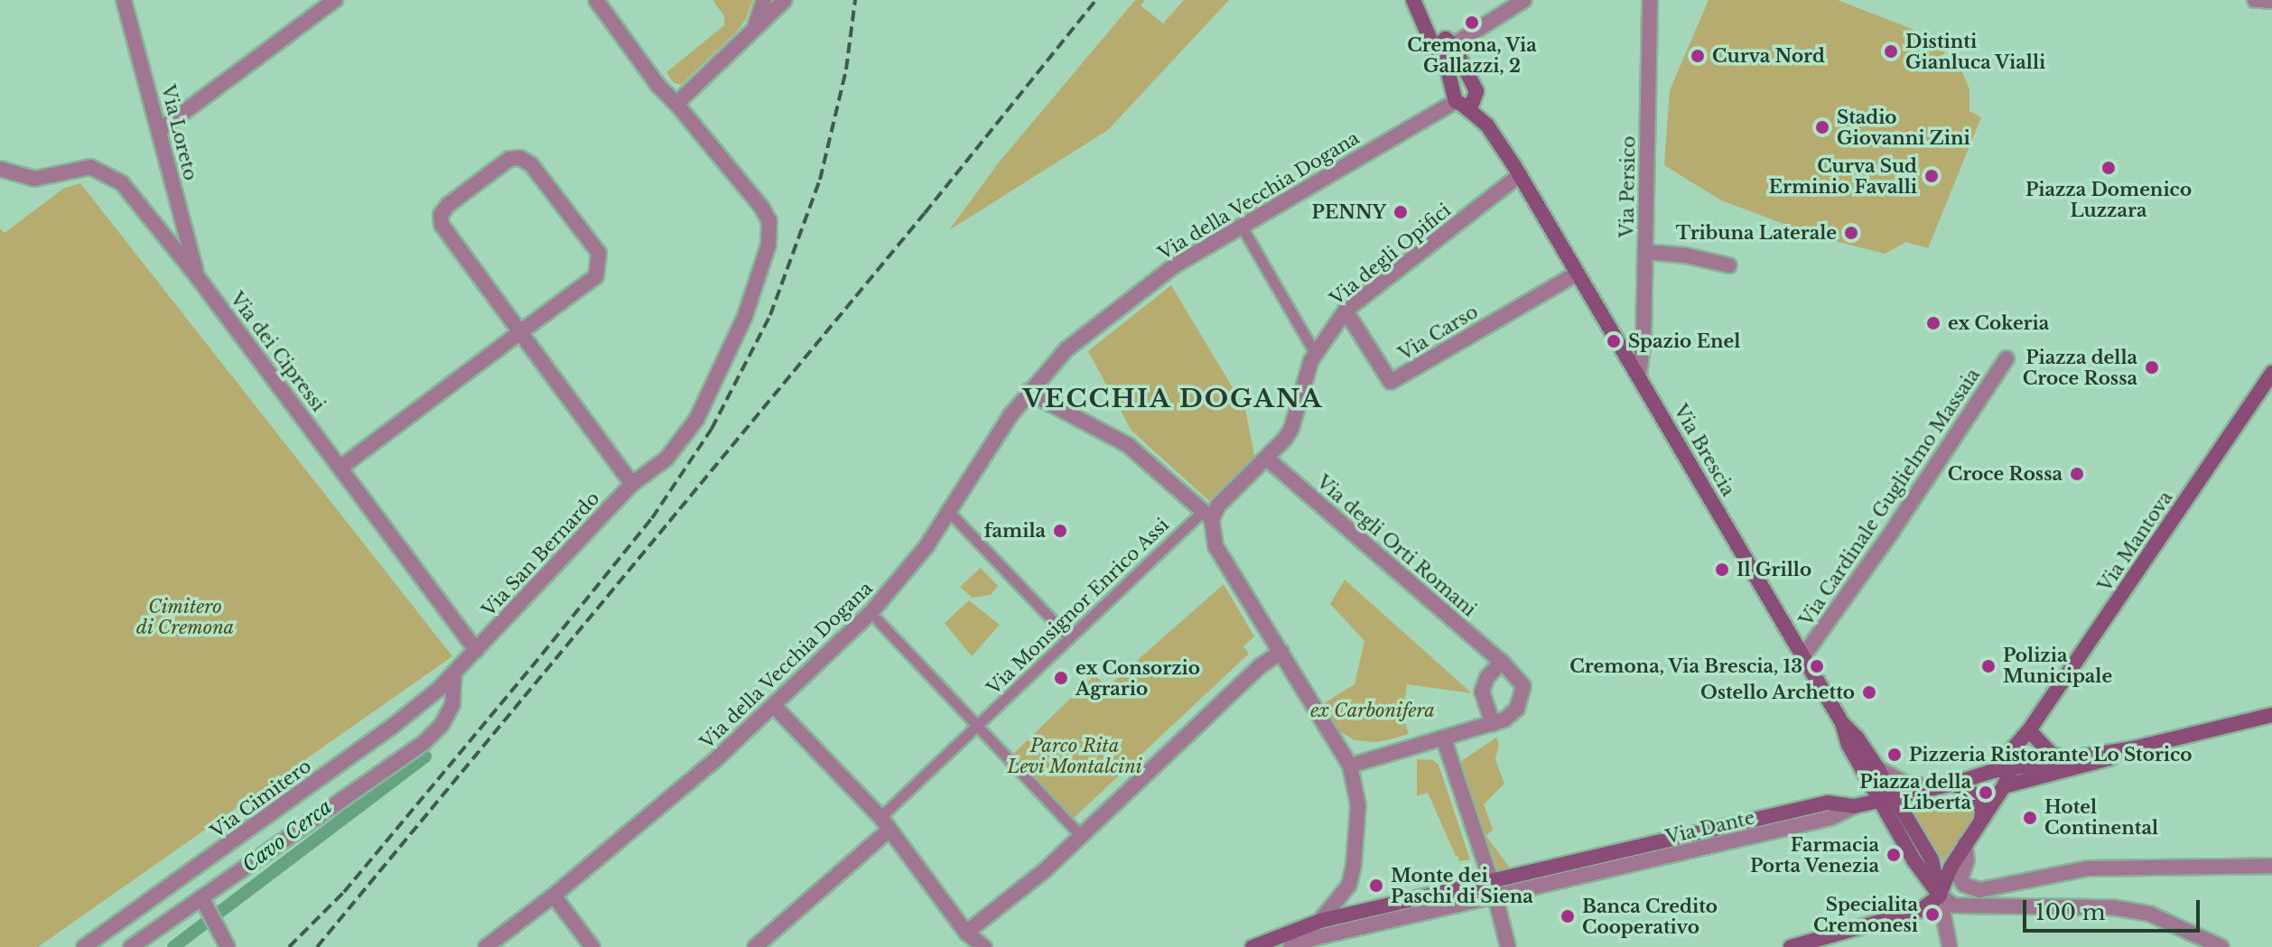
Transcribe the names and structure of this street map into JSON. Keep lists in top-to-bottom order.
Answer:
{
  "streets": {
    "main road": ["Via Brescia", "Via Mantova", "Via Dante"],
    "street": [
      "Via Loreto",
      "Via Persico",
      "Via della Vecchia Dogana",
      "Via degli Opifici",
      "Via Carso",
      "Via dei Cipressi",
      "Via Cardinale Guglielmo Massaia",
      "Via degli Orti Romani",
      "Via San Bernardo",
      "Via Monsignor Enrico Assi",
      "Via Cimitero"
    ]
  },
  "crossings": [
    ["Via Loreto", "Via dei Cipressi"],
    ["Via Persico", "Via Brescia"],
    ["Via della Vecchia Dogana", "Via Brescia"],
    ["Via degli Opifici", "Via Carso"],
    ["Via degli Opifici", "Via Brescia"],
    ["Via degli Opifici", "Via degli Orti Romani"],
    ["Via degli Opifici", "Via Monsignor Enrico Assi"],
    ["Via Carso", "Via Brescia"],
    ["Via dei Cipressi", "Via San Bernardo"],
    ["Via dei Cipressi", "Via Cimitero"],
    ["Via Brescia", "Via Cardinale Guglielmo Massaia"],
    ["Via Brescia", "Via Dante"],
    ["Via San Bernardo", "Via Cimitero"]
  ],
  "districts": ["VECCHIA DOGANA"],
  "water": ["Cavo Cerca"],
  "parks": ["Cimitero di Cremona", "ex Carbonifera", "Parco Rita Levi Montalcini"],
  "places": [
    "Cremona, Via Gallazzi, 2",
    "Distinti Gianluca Vialli",
    "Curva Nord",
    "Stadio Giovanni Zini",
    "Piazza Domenico Luzzara",
    "Curva Sud Erminio Favalli",
    "PENNY",
    "Tribuna Laterale",
    "ex Cokeria",
    "Spazio Enel",
    "Piazza della Croce Rossa",
    "Croce Rossa",
    "famila",
    "Il Grillo",
    "Cremona, Via Brescia, 13",
    "Polizia Municipale",
    "ex Consorzio Agrario",
    "Ostello Archetto",
    "Pizzeria Ristorante Lo Storico",
    "Piazza della Libertà",
    "Hotel Continental",
    "Farmacia Porta Venezia",
    "Monte dei Paschi di Siena",
    "Specialita Cremonesi",
    "Banca Credito Cooperativo"
  ],
  "scale_bar": "100 m"
}
